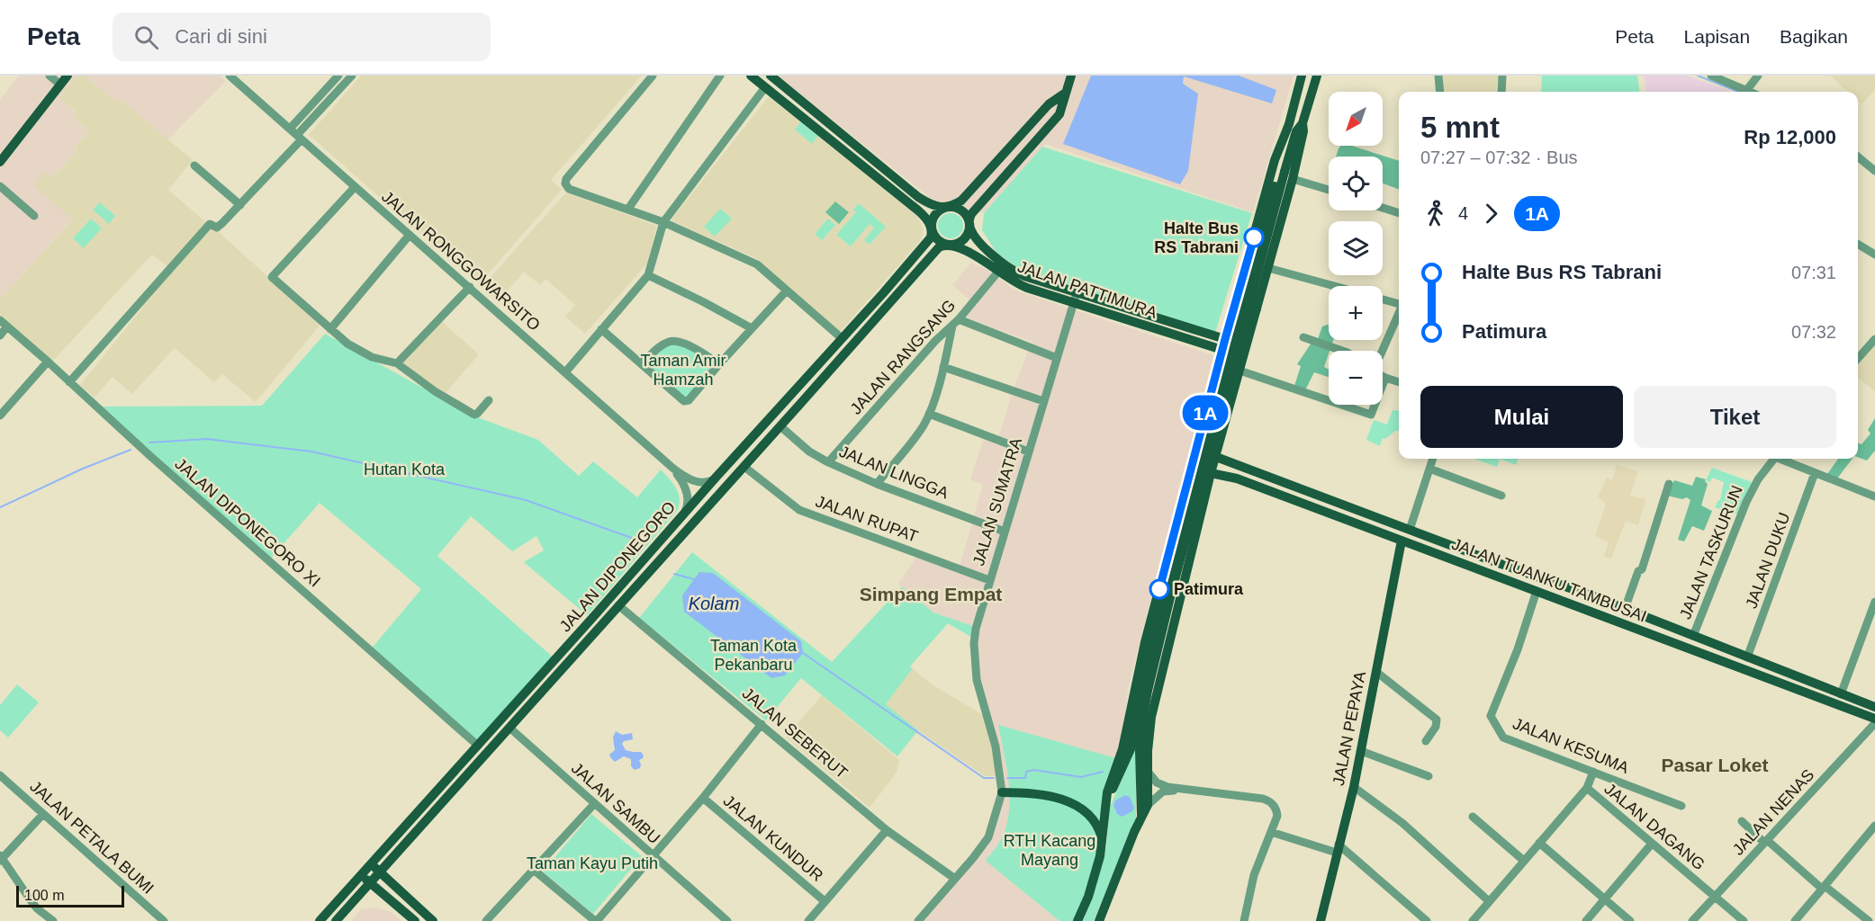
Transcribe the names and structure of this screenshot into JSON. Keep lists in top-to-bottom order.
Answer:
{
  "streets": {
    "main road": [
      "JALAN PATTIMURA",
      "JALAN DIPONEGORO",
      "JALAN TUANKU TAMBUSAI",
      "JALAN PEPAYA"
    ],
    "street": [
      "JALAN RONGGOWARSITO",
      "JALAN RANGSANG",
      "JALAN LINGGA",
      "JALAN SUMATRA",
      "JALAN RUPAT",
      "JALAN DIPONEGORO XI",
      "JALAN TASKURUN",
      "JALAN DUKU",
      "JALAN SEBERUT",
      "JALAN KESUMA",
      "JALAN SAMBU",
      "JALAN NENAS",
      "JALAN DAGANG",
      "JALAN PETALA BUMI",
      "JALAN KUNDUR"
    ]
  },
  "crossings": [
    ["JALAN RONGGOWARSITO", "JALAN DIPONEGORO"],
    ["JALAN PATTIMURA", "JALAN RANGSANG"],
    ["JALAN PATTIMURA", "JALAN SUMATRA"],
    ["JALAN PATTIMURA", "JALAN DIPONEGORO"],
    ["JALAN RANGSANG", "JALAN LINGGA"],
    ["JALAN LINGGA", "JALAN SUMATRA"],
    ["JALAN LINGGA", "JALAN DIPONEGORO"],
    ["JALAN SUMATRA", "JALAN RUPAT"],
    ["JALAN SUMATRA", "JALAN SEBERUT"],
    ["JALAN RUPAT", "JALAN DIPONEGORO"],
    ["JALAN DIPONEGORO XI", "JALAN DIPONEGORO"],
    ["JALAN TASKURUN", "JALAN TUANKU TAMBUSAI"],
    ["JALAN DUKU", "JALAN TUANKU TAMBUSAI"],
    ["JALAN DIPONEGORO", "JALAN SEBERUT"],
    ["JALAN DIPONEGORO", "JALAN SAMBU"],
    ["JALAN TUANKU TAMBUSAI", "JALAN PEPAYA"],
    ["JALAN TUANKU TAMBUSAI", "JALAN KESUMA"],
    ["JALAN TUANKU TAMBUSAI", "JALAN NENAS"],
    ["JALAN NENAS", "JALAN DAGANG"]
  ],
  "districts": ["Simpang Empat", "Pasar Loket"],
  "water": ["Kolam"],
  "parks": [
    "Taman Amir Hamzah",
    "Hutan Kota",
    "Taman Kota Pekanbaru",
    "RTH Kacang Mayang",
    "Taman Kayu Putih"
  ],
  "places": ["Halte Bus RS Tabrani", "Patimura"],
  "lines": ["bus line 1A"],
  "scale_bar": "100 m",
  "north": "bottom left",
  "page": {
    "header": "Peta",
    "search": "Cari di sini",
    "nav": ["Peta", "Lapisan", "Bagikan"],
    "on_map": "1A",
    "map_buttons": ["+", "−"],
    "heading": ["5 mnt", "07:27 – 07:32 · Bus", "Rp 12,000"],
    "legs": ["4", "1A"],
    "list": [
      {
        "name": "Halte Bus RS Tabrani",
        "value": "07:31"
      },
      {
        "name": "Patimura",
        "value": "07:32"
      }
    ],
    "buttons": ["Mulai", "Tiket"],
    "scale": "100 m"
  }
}
